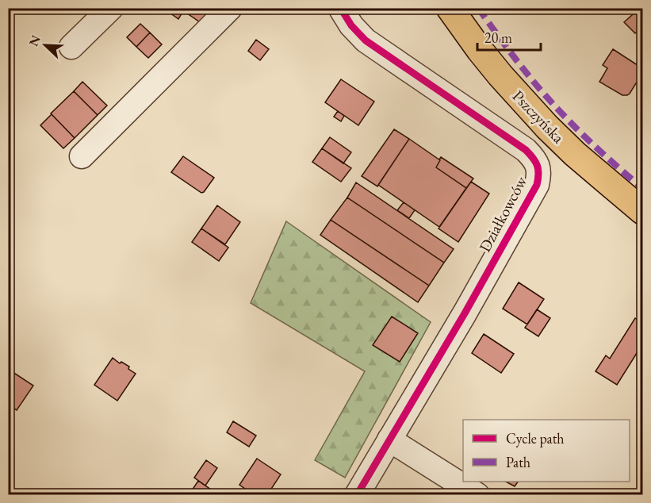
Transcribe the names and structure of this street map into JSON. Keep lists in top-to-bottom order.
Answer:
{
  "streets": {
    "main road": ["Pszczyńska"],
    "street": ["Działkowców"]
  },
  "legend": ["Cycle path", "Path"],
  "scale_bar": "20 m",
  "north": "top left"
}
